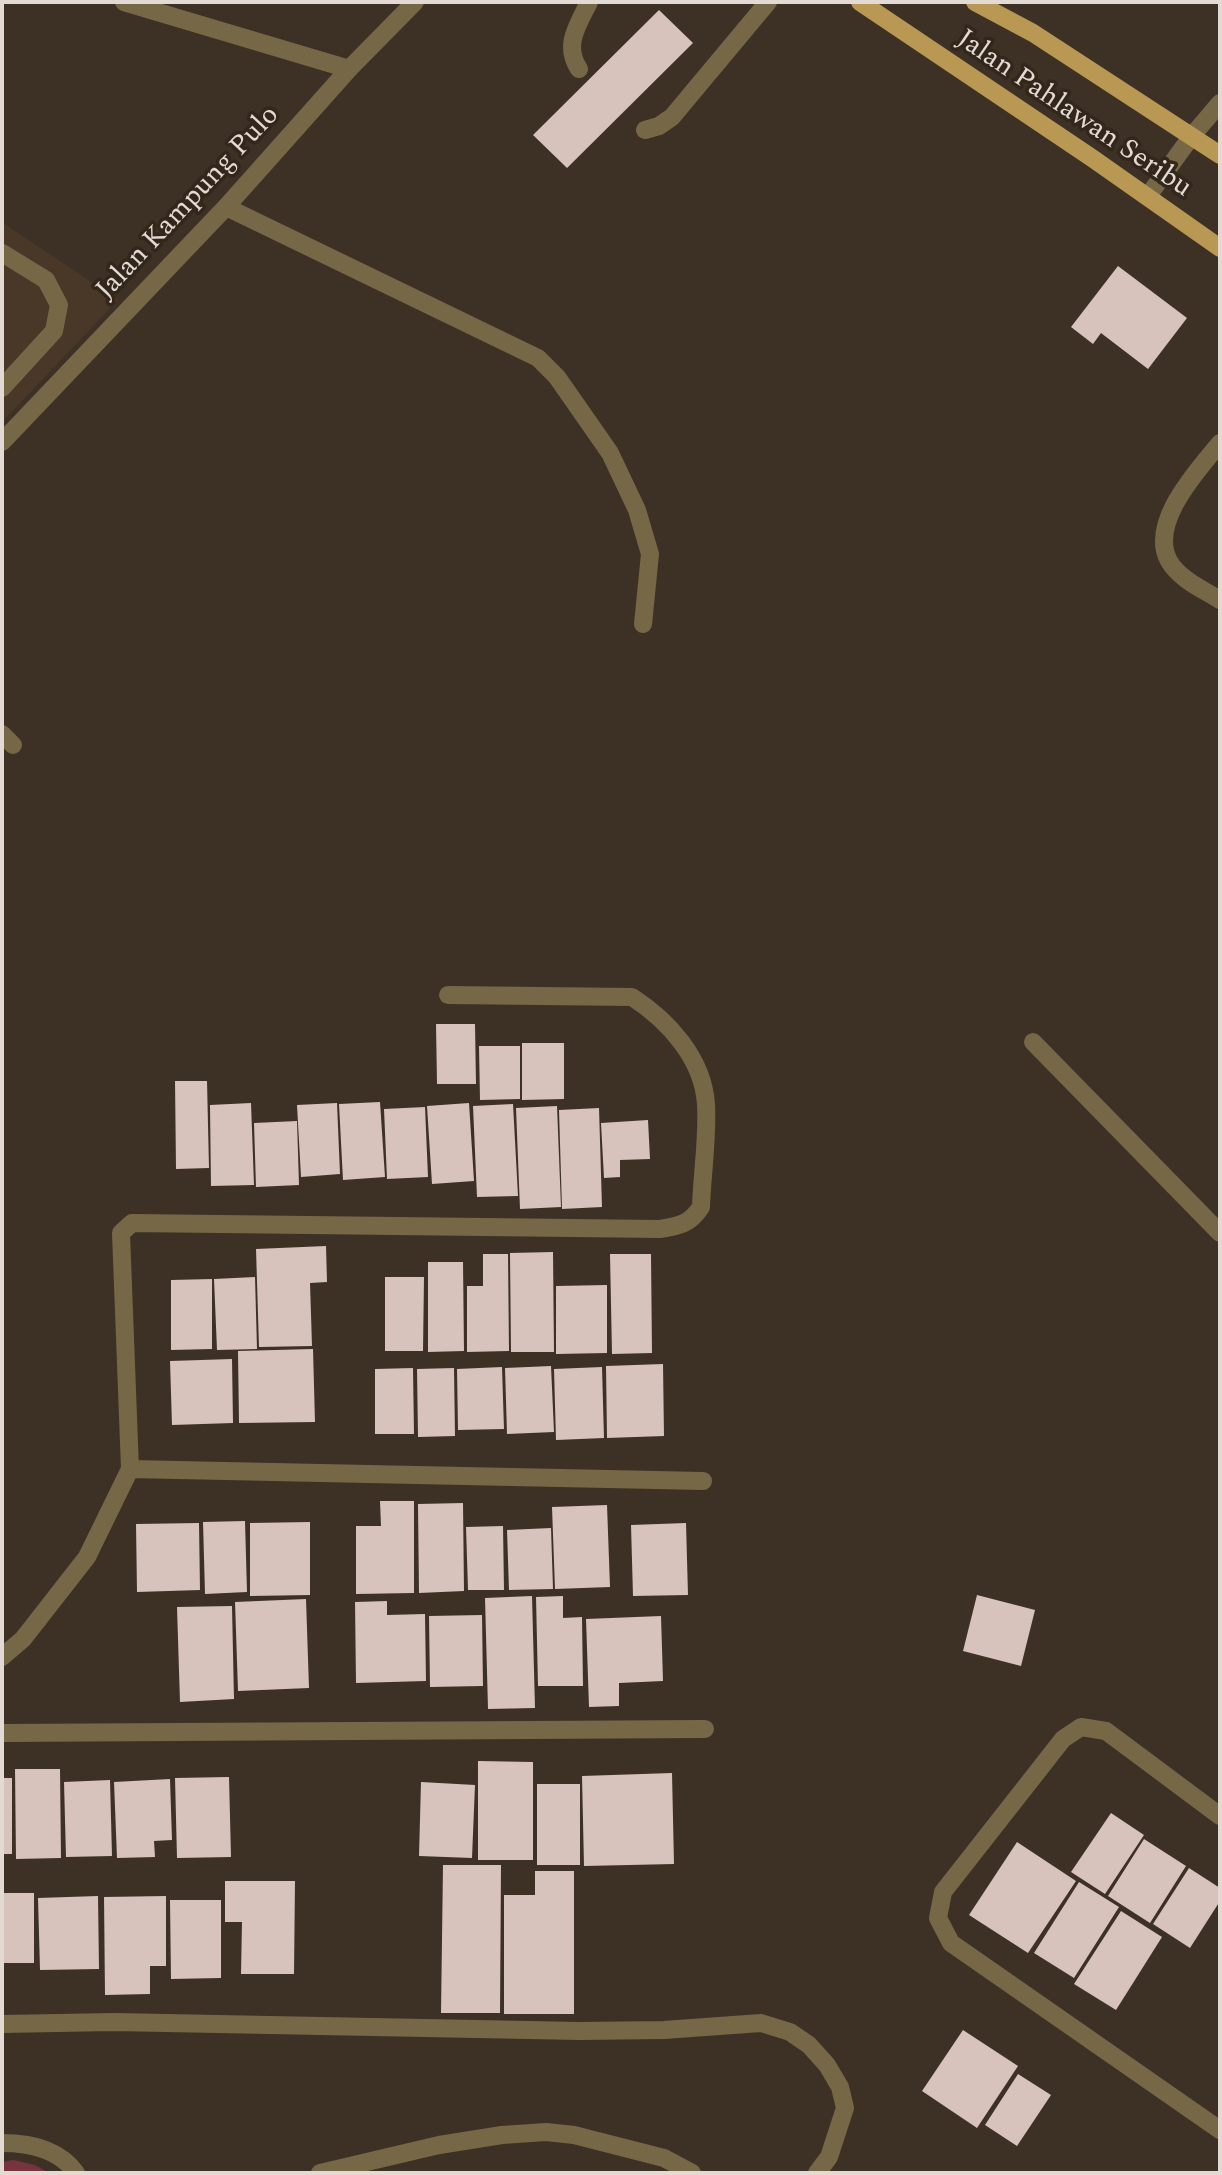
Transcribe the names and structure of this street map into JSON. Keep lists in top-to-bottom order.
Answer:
{
  "streets": {
    "main road": ["Jalan Pahlawan Seribu"],
    "street": ["Jalan Kampung Pulo"]
  }
}
